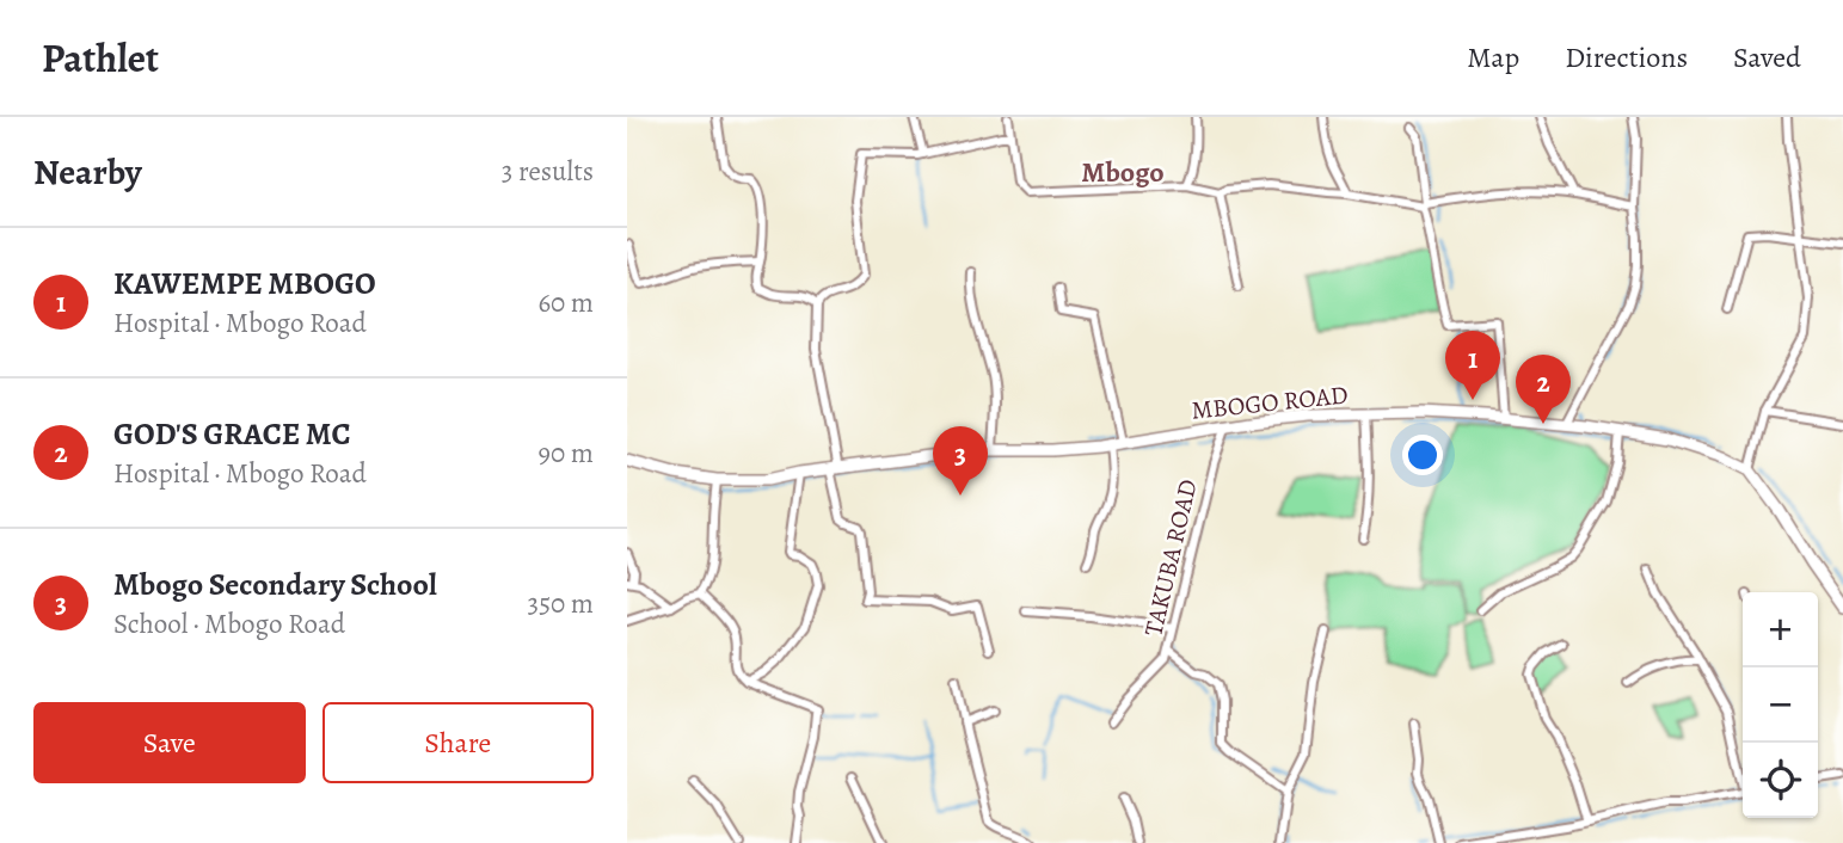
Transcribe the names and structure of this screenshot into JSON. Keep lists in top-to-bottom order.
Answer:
{
  "streets": {
    "street": ["MBOGO ROAD", "TAKUBA ROAD"]
  },
  "crossings": [
    ["MBOGO ROAD", "TAKUBA ROAD"]
  ],
  "districts": ["Mbogo"],
  "page": {
    "header": "Pathlet",
    "nav": ["Map", "Directions", "Saved"],
    "heading": ["Nearby", "3 results"],
    "list": [
      {
        "mark": "1",
        "name": "KAWEMPE MBOGO",
        "note": "Hospital · Mbogo Road",
        "value": "60 m"
      },
      {
        "mark": "2",
        "name": "GOD'S GRACE MC",
        "note": "Hospital · Mbogo Road",
        "value": "90 m"
      },
      {
        "mark": "3",
        "name": "Mbogo Secondary School",
        "note": "School · Mbogo Road",
        "value": "350 m"
      }
    ],
    "pins": ["1", "2", "3"],
    "map_buttons": ["+", "−"],
    "buttons": ["Save", "Share"]
  }
}
